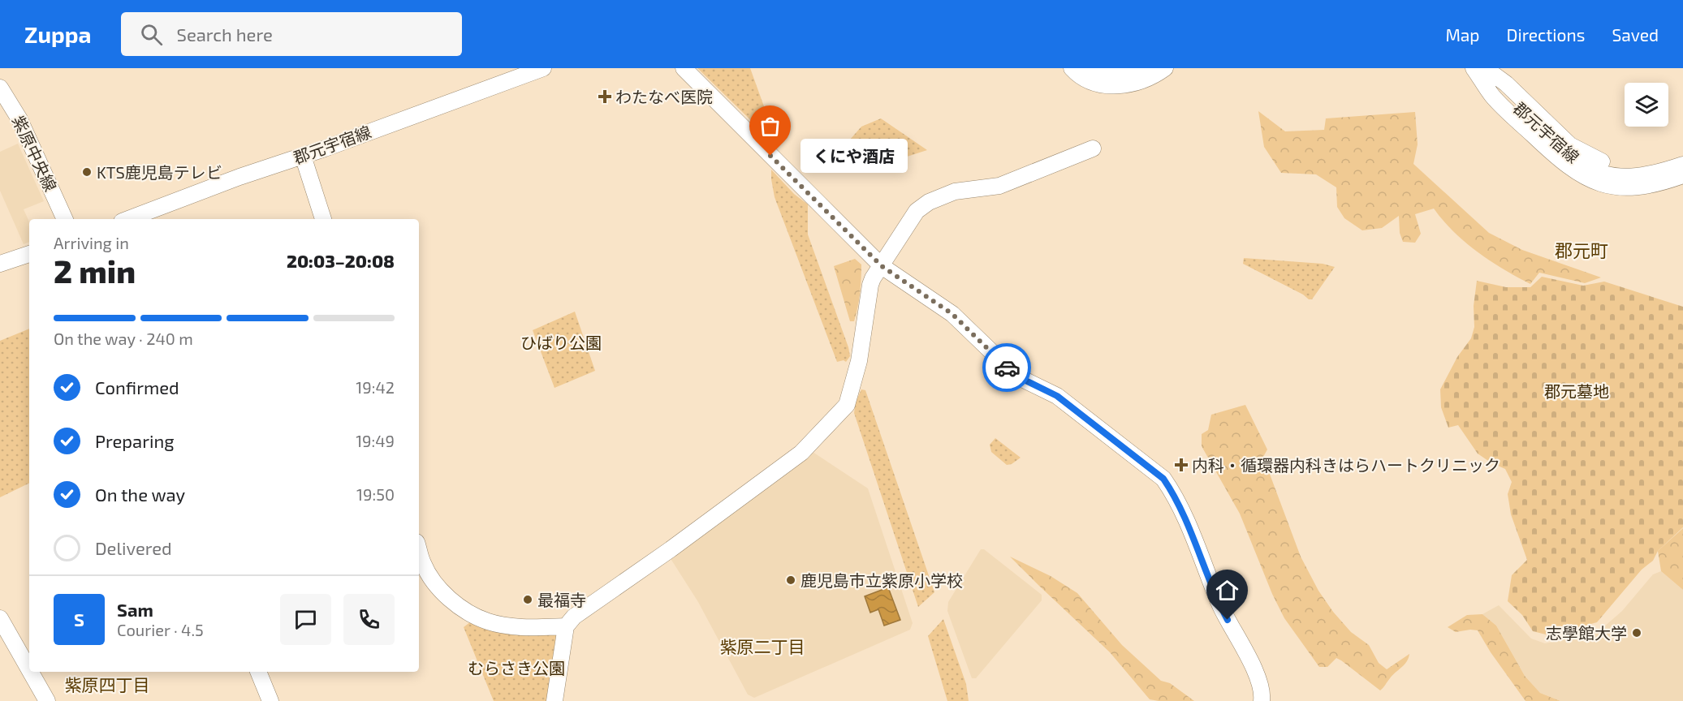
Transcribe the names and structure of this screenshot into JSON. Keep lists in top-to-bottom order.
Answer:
{
  "streets": {
    "street": ["郡元宇宿線", "紫原中央線"]
  },
  "districts": ["郡元町", "紫原二丁目", "紫原四丁目"],
  "parks": ["ひばり公園", "郡元墓地", "むらさき公園"],
  "places": {
    "health": ["わたなべ医院", "内科・循環器内科きはらハートクリニック"],
    "other": [
      "くにや酒店",
      "KTS鹿児島テレビ",
      "鹿児島市立紫原小学校",
      "最福寺",
      "志學館大学"
    ]
  },
  "page": {
    "header": "Zuppa",
    "search": "Search here",
    "nav": ["Map", "Directions", "Saved"],
    "bubble": "くにや酒店",
    "heading": ["2 min", "Arriving in", "20:03–20:08"],
    "panel": ["Sam", "Courier · 4.5"],
    "bar": "On the way · 240 m",
    "list": [
      ["Confirmed", "19:42"],
      ["Preparing", "19:49"],
      ["On the way", "19:50"],
      "Delivered"
    ],
    "round": "S"
  }
}
